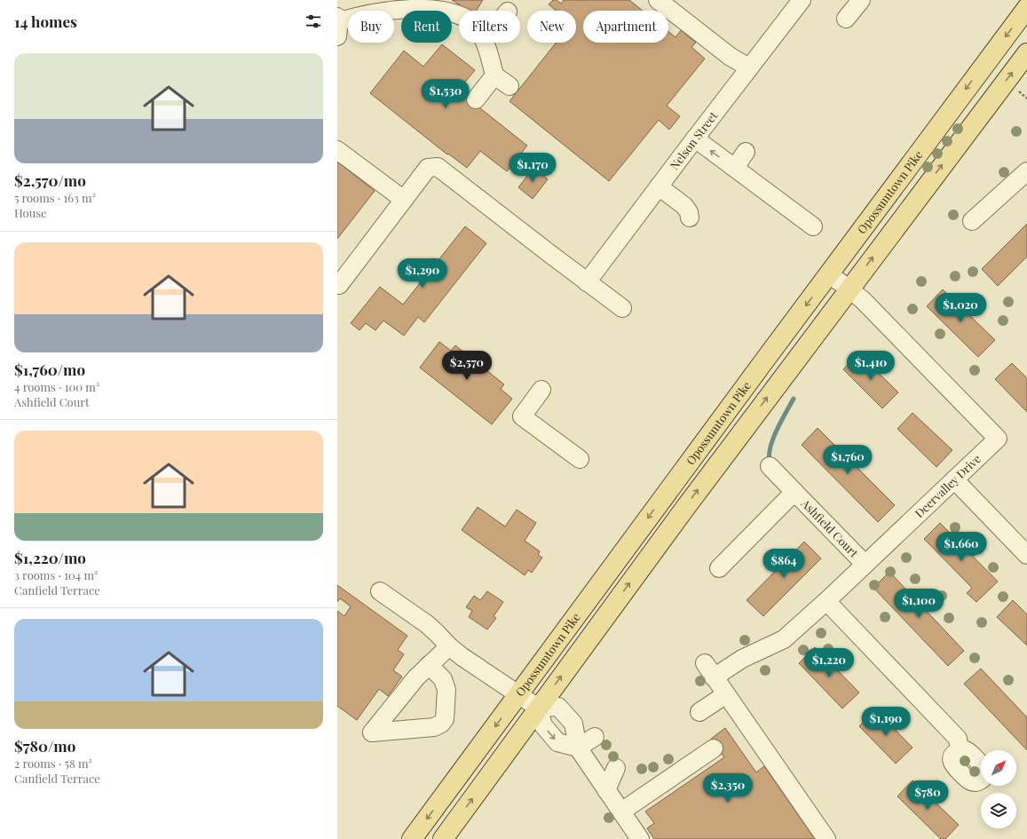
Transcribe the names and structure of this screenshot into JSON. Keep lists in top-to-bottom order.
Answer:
{
  "streets": {
    "main road": ["Opossumtown Pike"],
    "street": ["Nelson Street", "Deervalley Drive", "Ashfield Court"]
  },
  "crossings": [
    ["Opossumtown Pike", "Deervalley Drive"],
    ["Deervalley Drive", "Ashfield Court"]
  ],
  "north": "top right",
  "page": {
    "heading": "14 homes",
    "chip": [
      "Buy",
      "Rent",
      "Filters",
      "New",
      "Apartment"
    ],
    "list": [
      {
        "name": "$2,570/mo",
        "note": "5 rooms · 163 m² · House"
      },
      {
        "name": "$1,760/mo",
        "note": "4 rooms · 100 m² · Ashfield Court"
      },
      {
        "name": "$1,220/mo",
        "note": "3 rooms · 104 m² · Canfield Terrace"
      },
      {
        "name": "$780/mo",
        "note": "2 rooms · 58 m² · Canfield Terrace"
      }
    ],
    "price": [
      "$1,530",
      "$1,170",
      "$1,290",
      "$1,020",
      "$2,570",
      "$1,410",
      "$1,760",
      "$1,660",
      "$864",
      "$1,100",
      "$1,220",
      "$1,190",
      "$2,350",
      "$780"
    ]
  }
}
